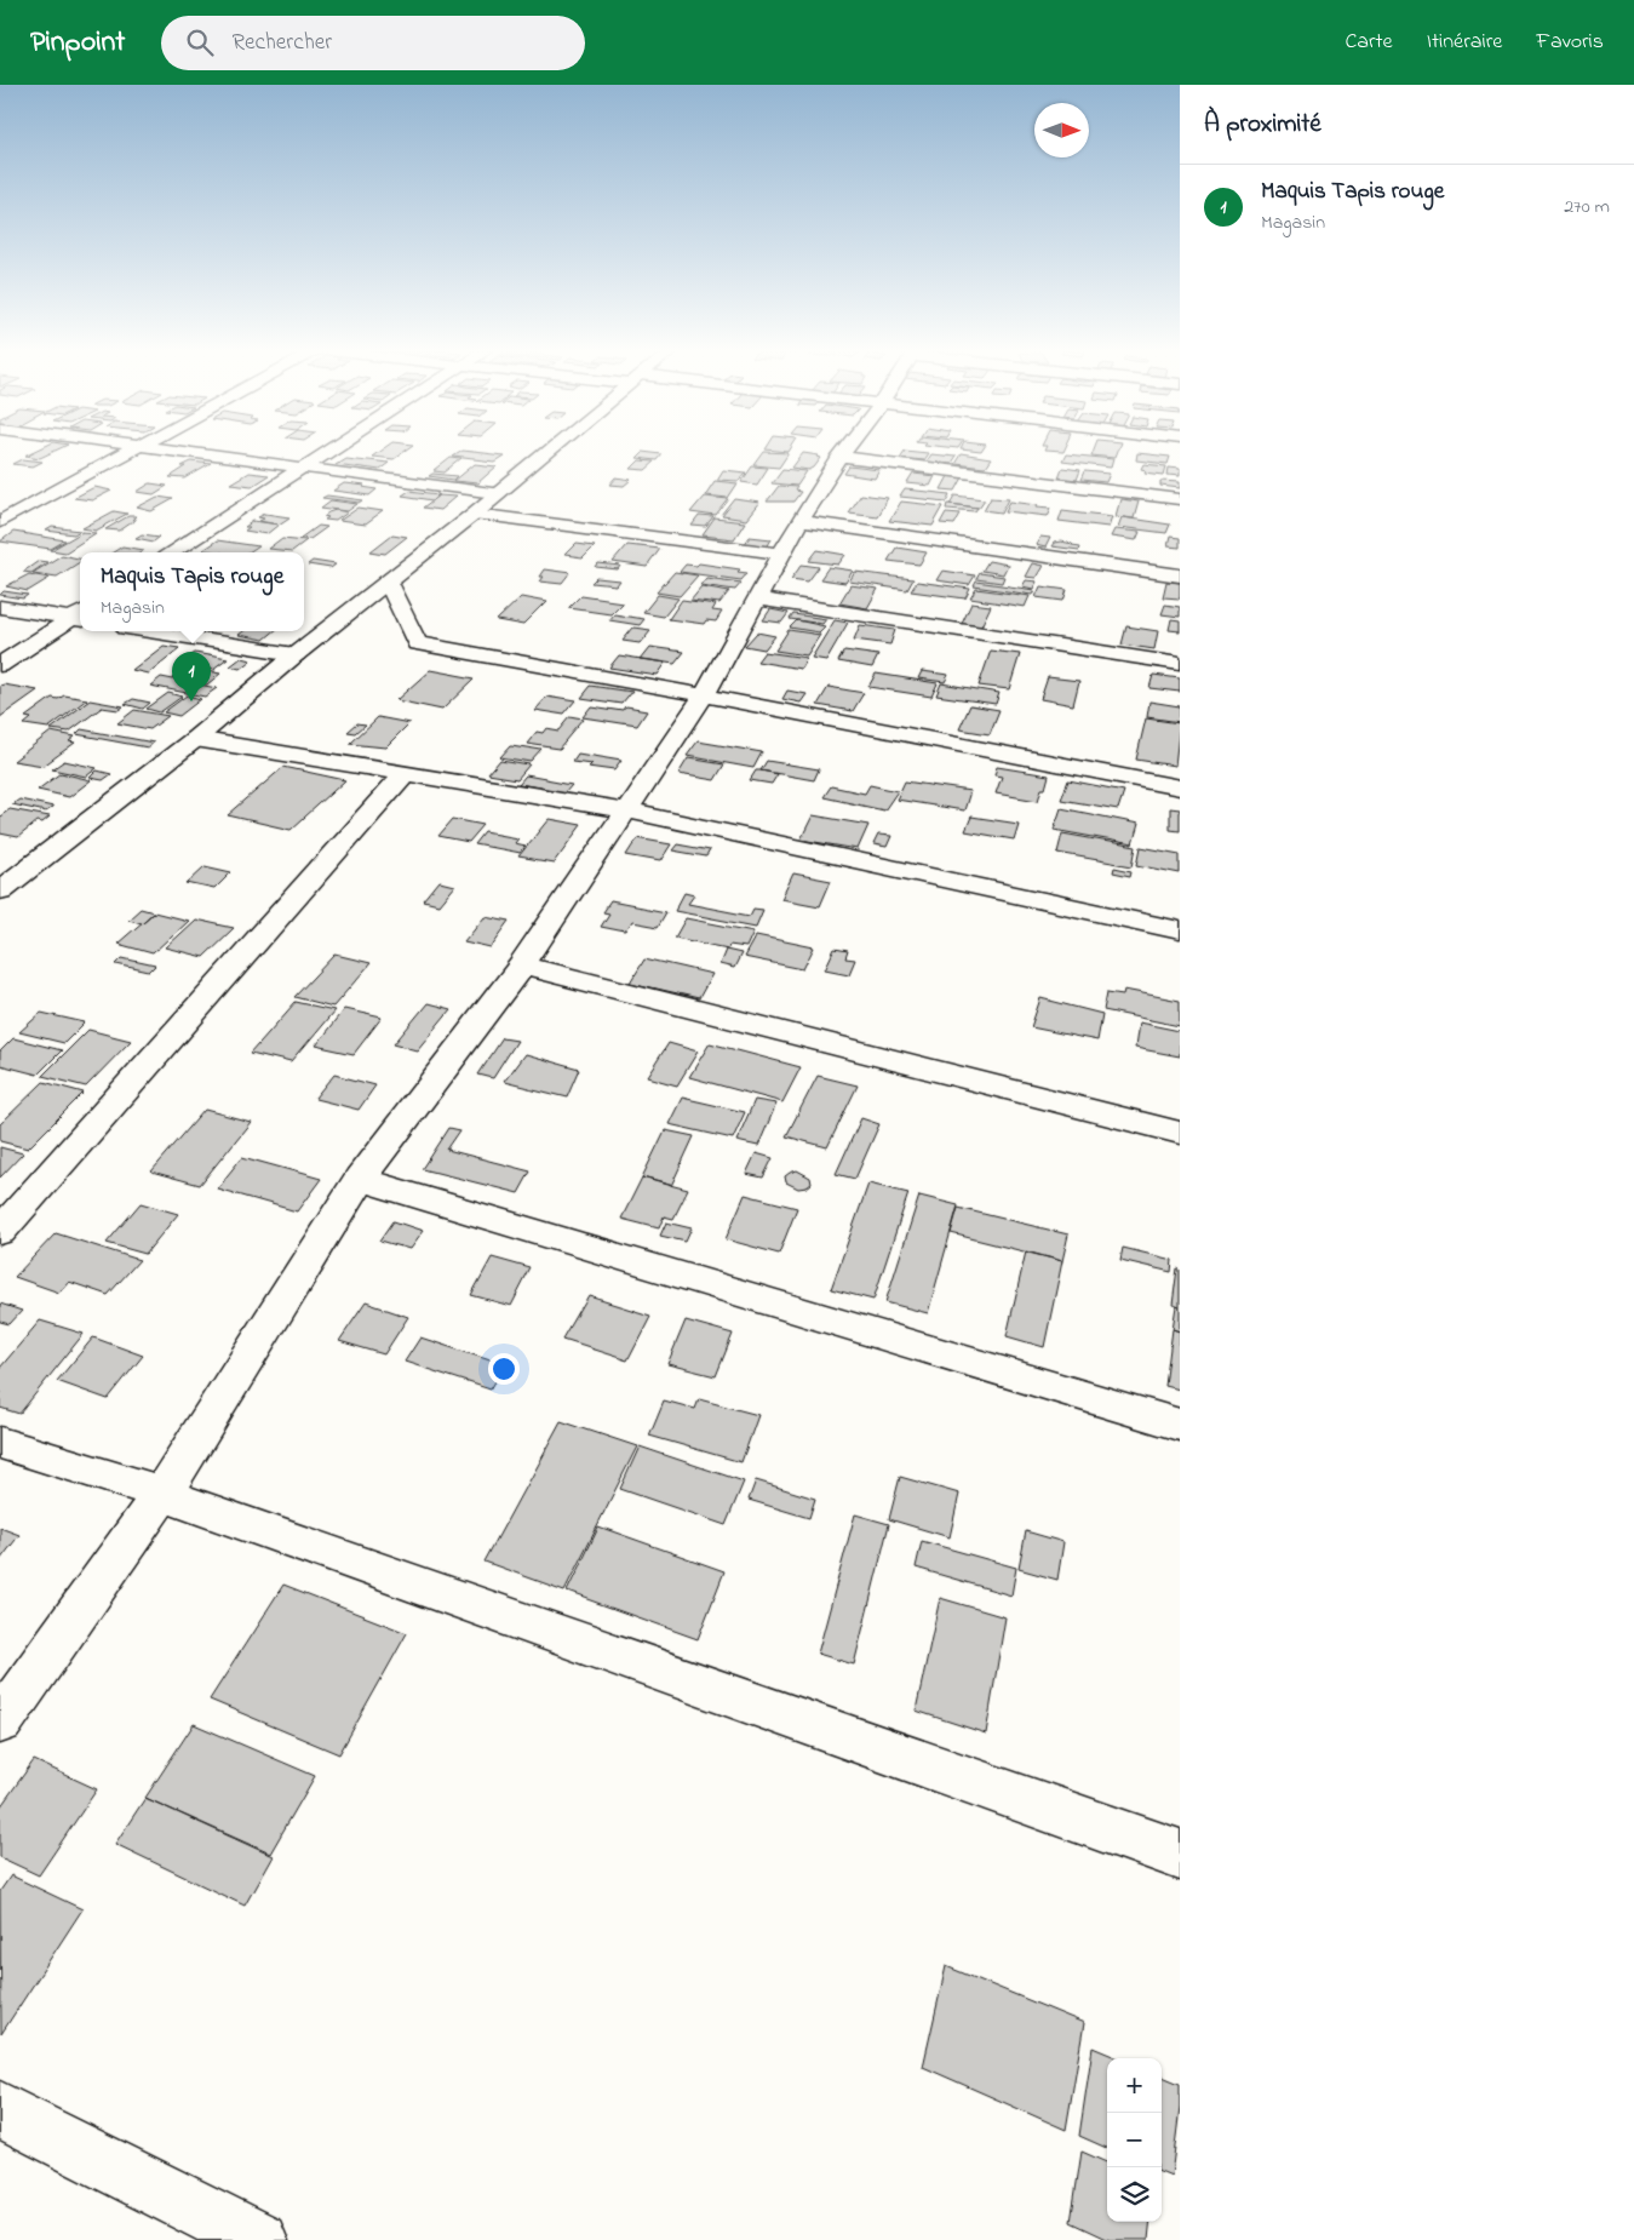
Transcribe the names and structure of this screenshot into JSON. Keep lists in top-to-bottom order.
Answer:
{
  "north": "right",
  "page": {
    "header": "Pinpoint",
    "search": "Rechercher",
    "nav": ["Carte", "Itinéraire", "Favoris"],
    "heading": "À proximité",
    "list": [
      {
        "mark": "1",
        "name": "Maquis Tapis rouge",
        "note": "Magasin",
        "value": "270 m"
      }
    ],
    "popup": ["Maquis Tapis rouge", "Magasin"],
    "pins": "1",
    "map_buttons": ["+", "−"]
  }
}
